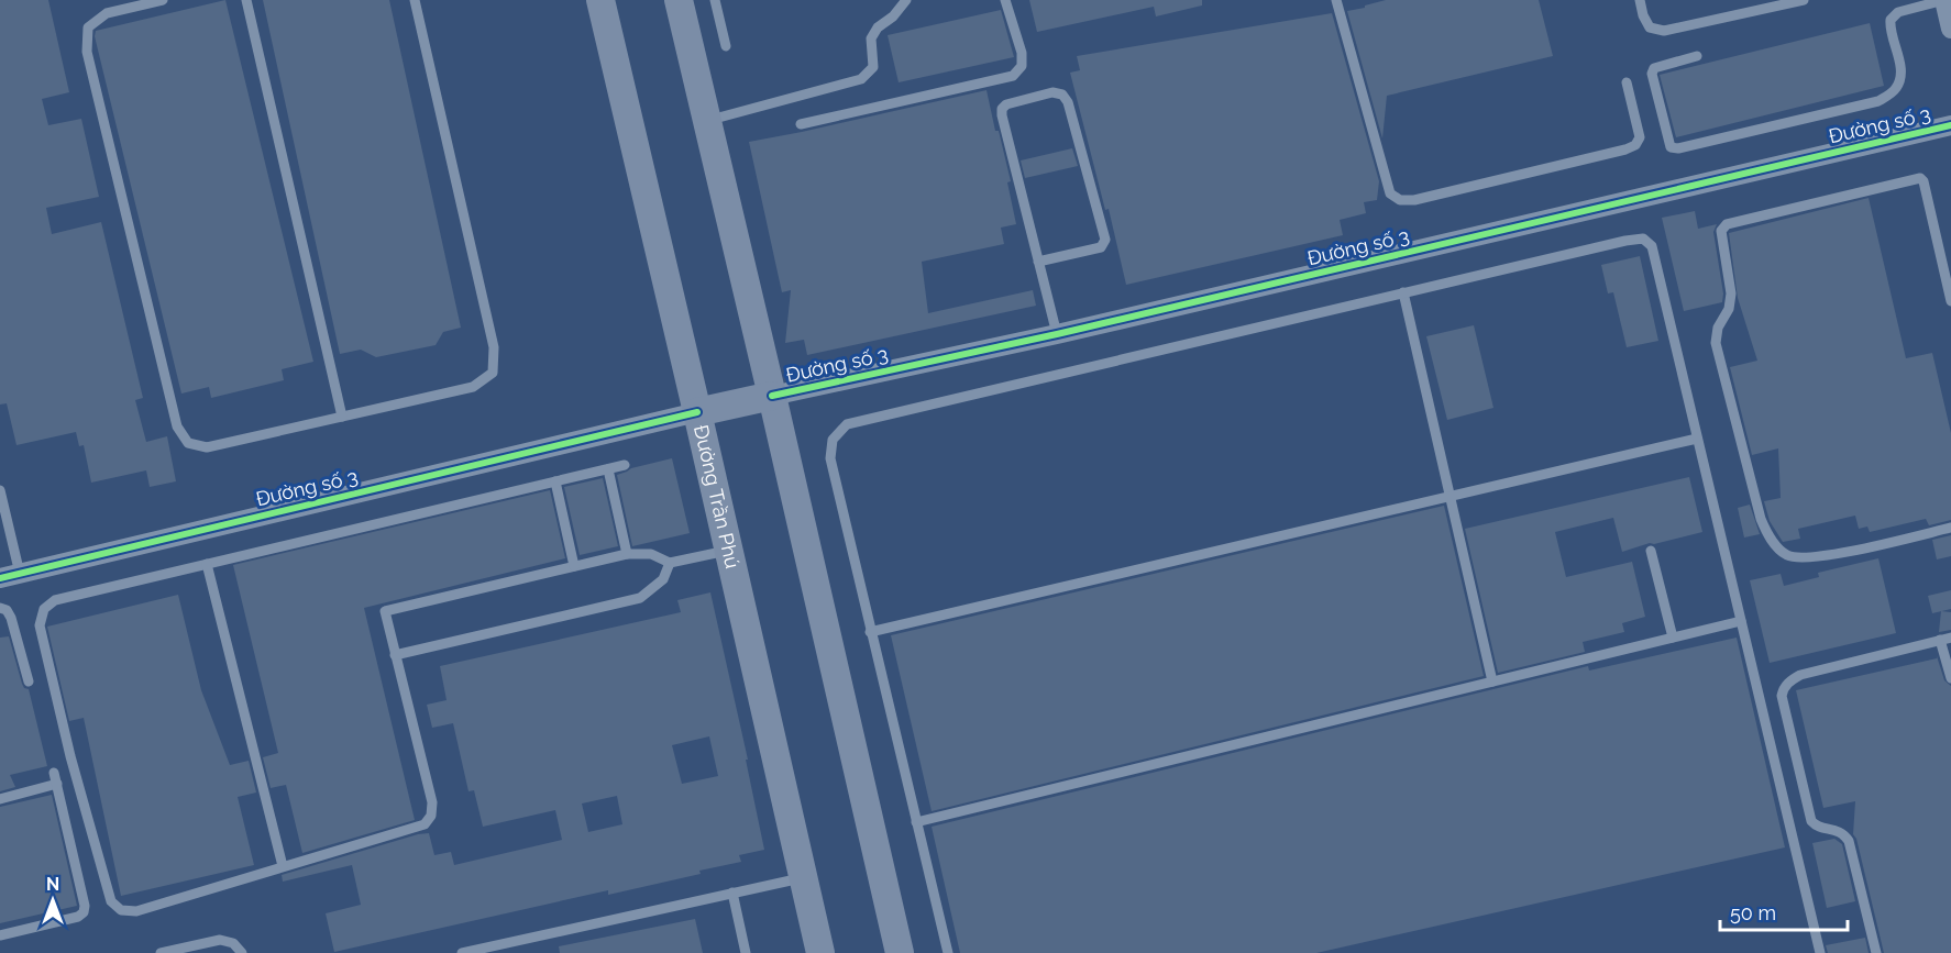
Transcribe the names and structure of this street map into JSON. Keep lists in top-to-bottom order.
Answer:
{
  "streets": {
    "main road": ["Đường Trần Phú"],
    "street": ["Đường số 3"]
  },
  "crossings": [
    ["Đường số 3", "Đường Trần Phú"]
  ],
  "scale_bar": "50 m",
  "north": "top"
}
